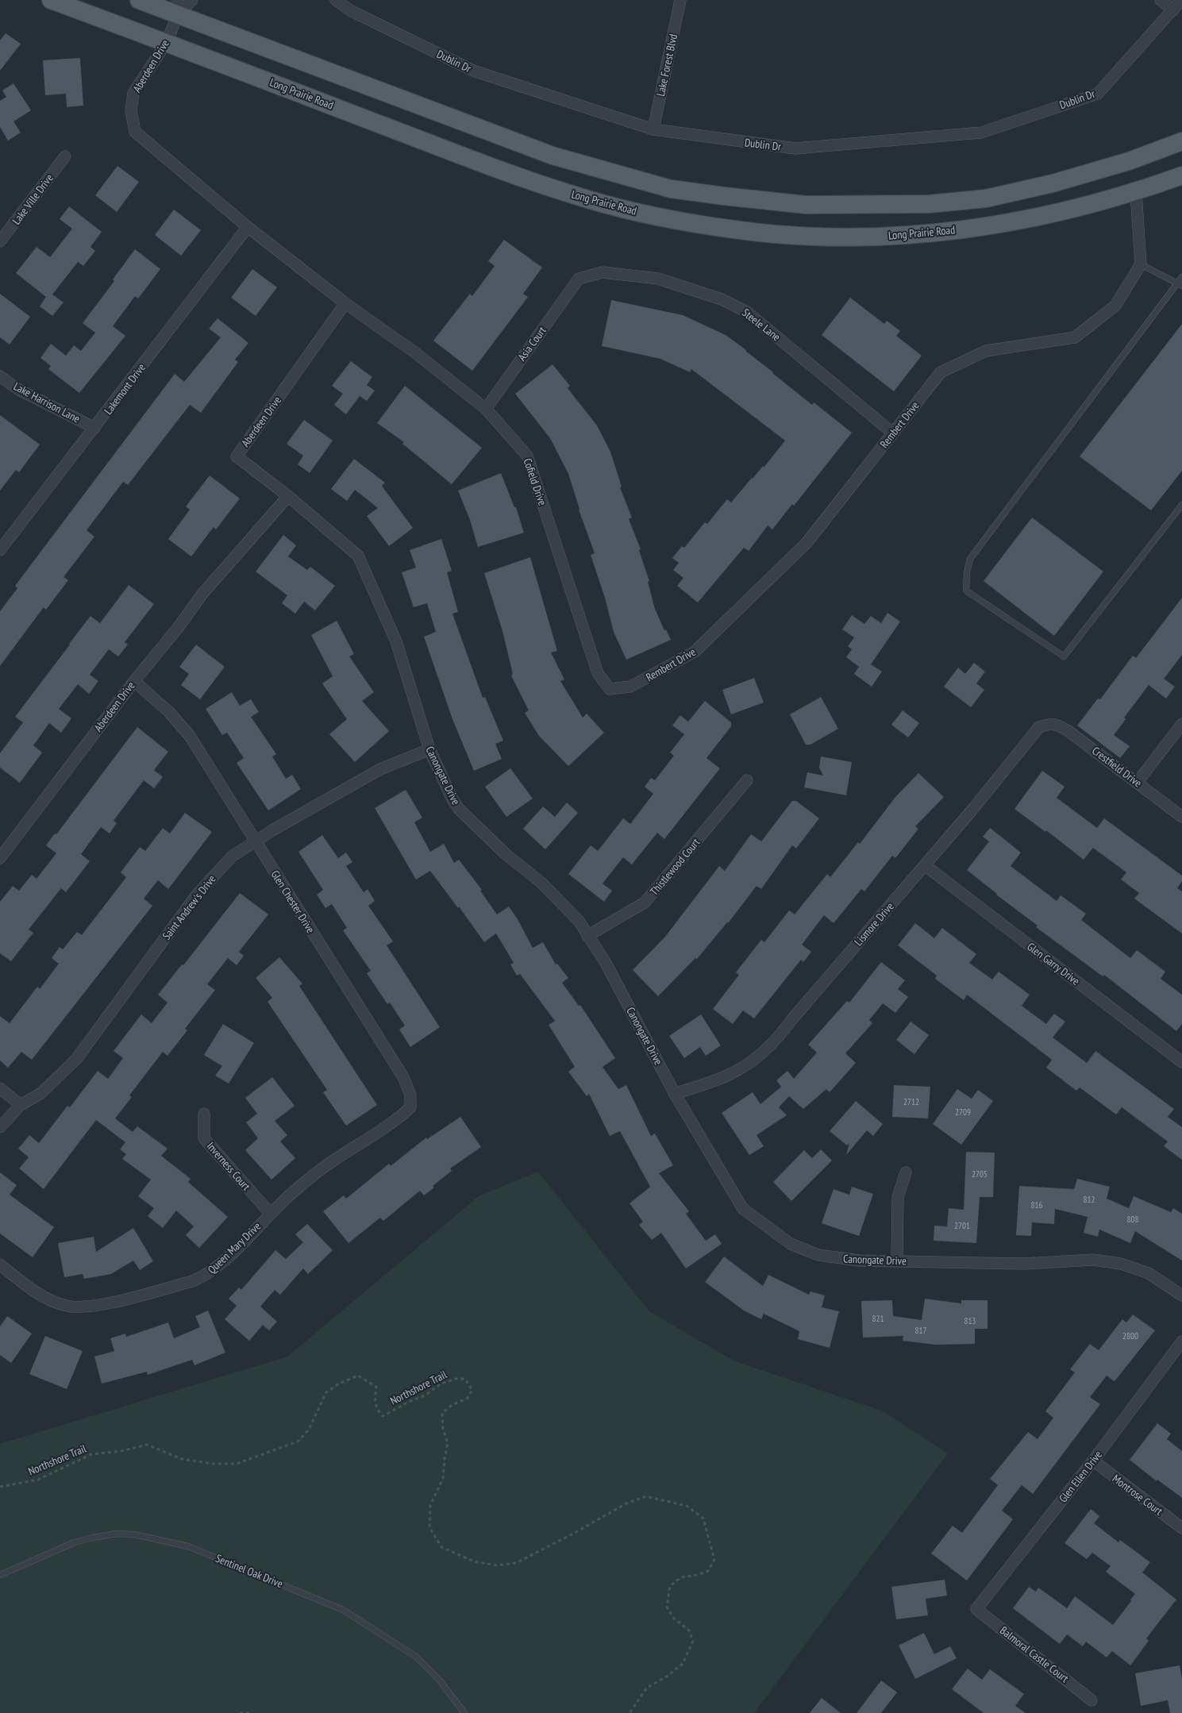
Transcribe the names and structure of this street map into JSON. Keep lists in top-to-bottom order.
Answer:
{
  "streets": {
    "main road": ["Long Prairie Road"],
    "street": [
      "Dublin Dr",
      "Lake Forest Blvd",
      "Aberdeen Drive",
      "Lake Ville Drive",
      "Steele Lane",
      "Asia Court",
      "Lakemont Drive",
      "Lake Harrison Lane",
      "Rembert Drive",
      "Cofield Drive",
      "Crestfield Drive",
      "Canongate Drive",
      "Thistlewood Court",
      "Glen Chester Drive",
      "Saint Andrew's Drive",
      "Lismore Drive",
      "Glen Garry Drive",
      "Inverness Court",
      "Queen Mary Drive",
      "Glen Ellen Drive",
      "Montrose Court",
      "Balmoral Castle Court"
    ],
    "lane": ["Sentinel Oak Drive"],
    "path": ["Northshore Trail"]
  },
  "crossings": [
    ["Dublin Dr", "Lake Forest Blvd"],
    ["Aberdeen Drive", "Long Prairie Road"],
    ["Aberdeen Drive", "Lakemont Drive"],
    ["Aberdeen Drive", "Cofield Drive"],
    ["Aberdeen Drive", "Canongate Drive"],
    ["Aberdeen Drive", "Glen Chester Drive"],
    ["Steele Lane", "Asia Court"],
    ["Steele Lane", "Rembert Drive"],
    ["Asia Court", "Cofield Drive"],
    ["Lakemont Drive", "Lake Harrison Lane"],
    ["Rembert Drive", "Cofield Drive"],
    ["Crestfield Drive", "Lismore Drive"],
    ["Canongate Drive", "Thistlewood Court"],
    ["Canongate Drive", "Saint Andrew's Drive"],
    ["Canongate Drive", "Lismore Drive"],
    ["Glen Chester Drive", "Saint Andrew's Drive"],
    ["Glen Chester Drive", "Queen Mary Drive"],
    ["Lismore Drive", "Glen Garry Drive"],
    ["Inverness Court", "Queen Mary Drive"],
    ["Glen Ellen Drive", "Montrose Court"],
    ["Glen Ellen Drive", "Balmoral Castle Court"]
  ],
  "house_numbers": [
    "2712",
    "2709",
    "2705",
    "812",
    "816",
    "808",
    "2701",
    "821",
    "813",
    "817",
    "2800"
  ]
}
